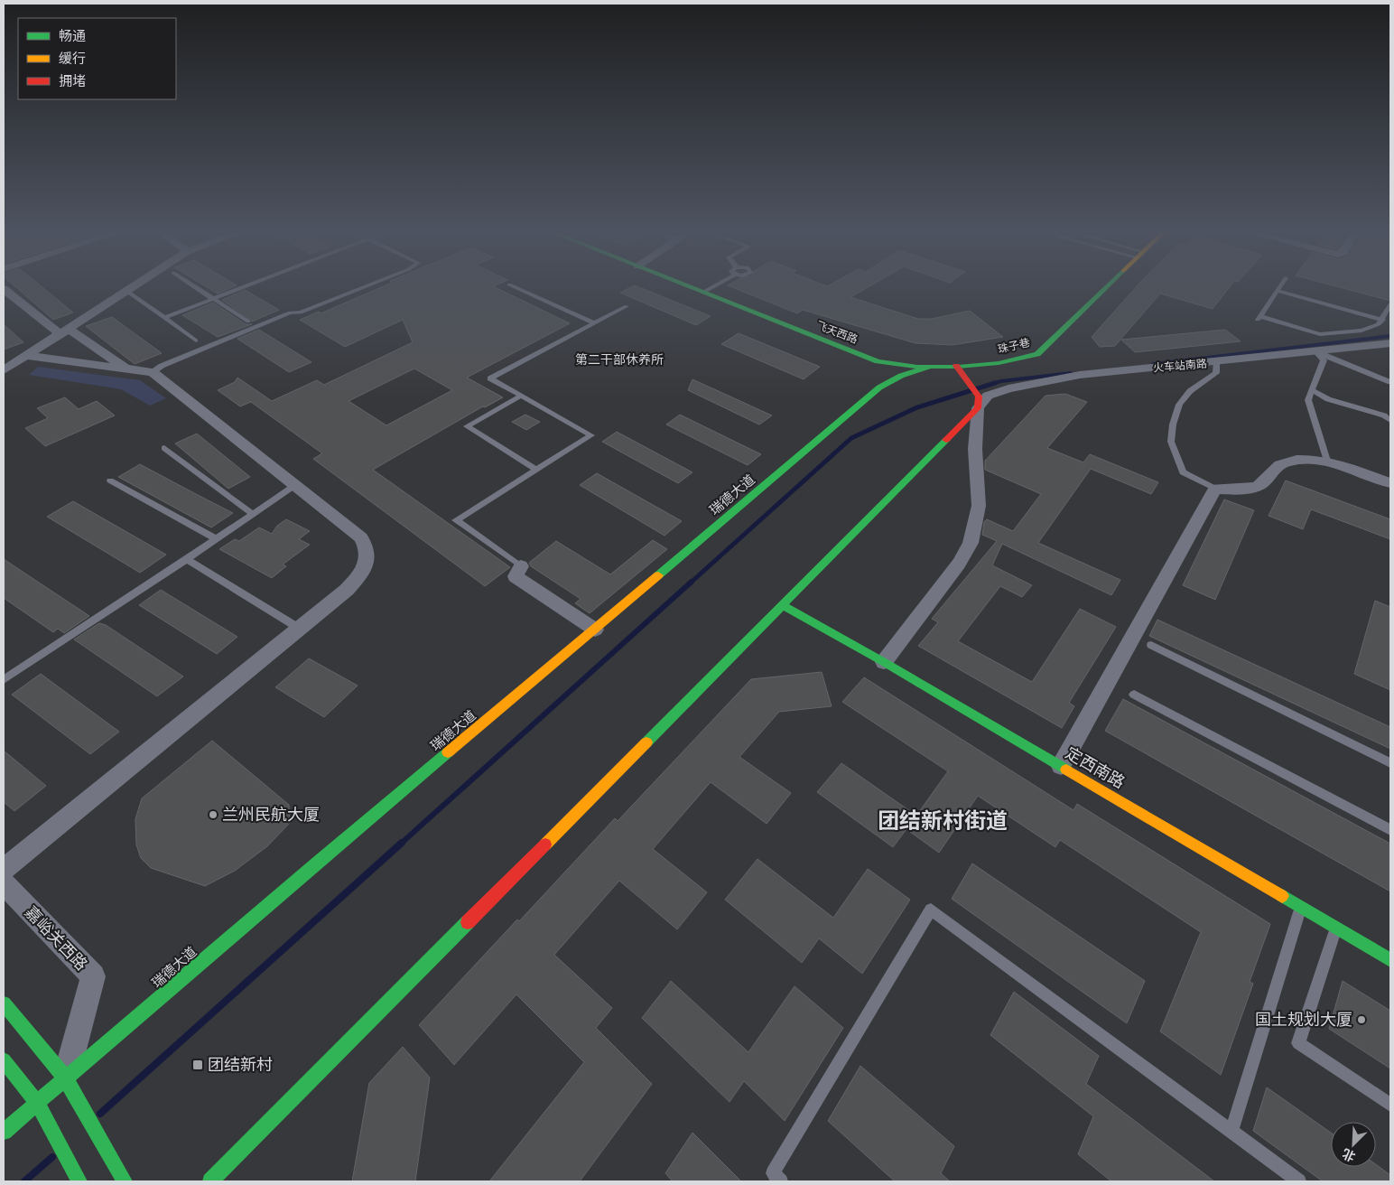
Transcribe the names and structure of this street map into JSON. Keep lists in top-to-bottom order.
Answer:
{
  "streets": {
    "street": [
      "飞天西路",
      "珠子巷",
      "火车站南路",
      "瑞德大道",
      "定西南路",
      "嘉峪关西路"
    ]
  },
  "crossings": [
    ["飞天西路", "珠子巷"],
    ["飞天西路", "瑞德大道"],
    ["珠子巷", "瑞德大道"],
    ["瑞德大道", "嘉峪关西路"]
  ],
  "districts": ["第二干部休养所", "团结新村街道"],
  "places": {
    "other": ["兰州民航大厦", "国土规划大厦"],
    "transit": ["团结新村"]
  },
  "legend": ["畅通", "缓行", "拥堵"],
  "north": "bottom left"
}
